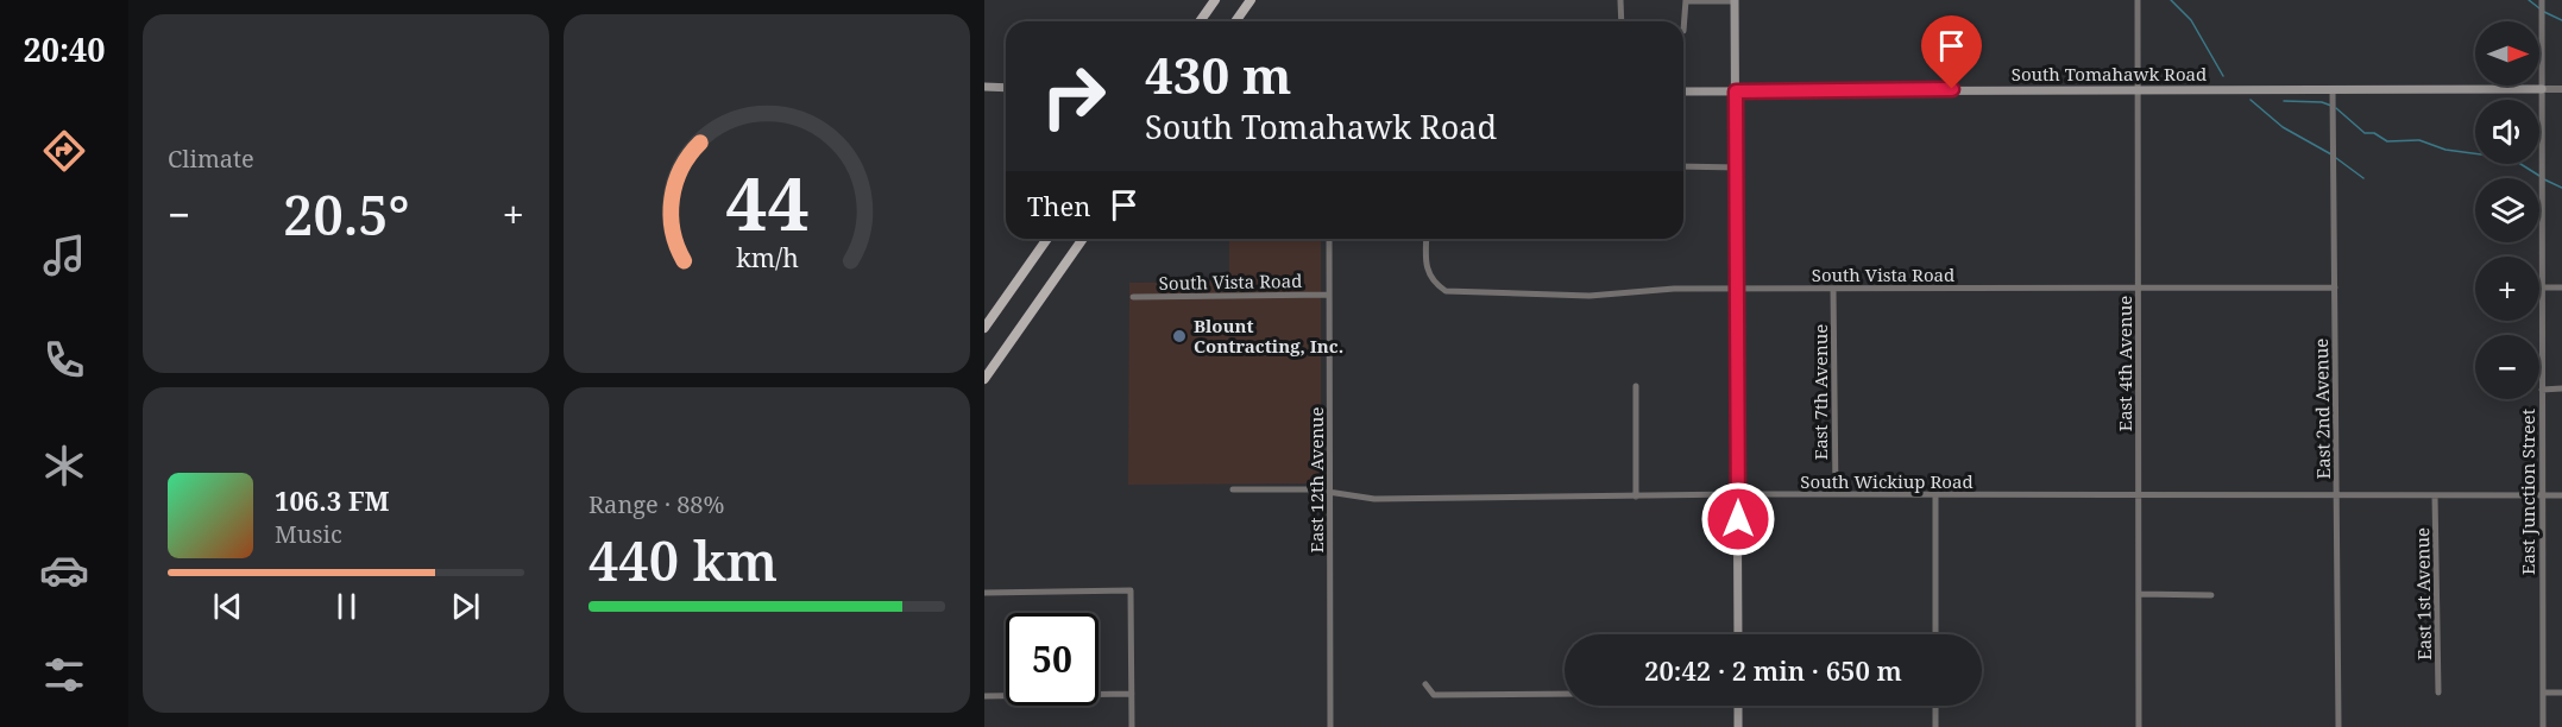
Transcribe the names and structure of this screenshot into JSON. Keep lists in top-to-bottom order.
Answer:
{
  "streets": {
    "main road": ["South Tomahawk Road"],
    "street": [
      "South Vista Road",
      "East 4th Avenue",
      "East 7th Avenue",
      "East 2nd Avenue",
      "East 12th Avenue",
      "South Wickiup Road",
      "East Junction Street",
      "East 1st Avenue"
    ]
  },
  "crossings": [
    ["South Tomahawk Road", "East 4th Avenue"],
    ["South Tomahawk Road", "East 2nd Avenue"],
    ["South Tomahawk Road", "East Junction Street"],
    ["South Vista Road", "East 4th Avenue"],
    ["South Vista Road", "East 7th Avenue"],
    ["South Vista Road", "East 2nd Avenue"],
    ["South Vista Road", "East 12th Avenue"],
    ["East 4th Avenue", "South Wickiup Road"],
    ["East 7th Avenue", "South Wickiup Road"],
    ["East 2nd Avenue", "South Wickiup Road"],
    ["East 12th Avenue", "South Wickiup Road"],
    ["South Wickiup Road", "East Junction Street"],
    ["South Wickiup Road", "East 1st Avenue"]
  ],
  "places": ["Blount Contracting, Inc."],
  "north": "right",
  "page": {
    "tabs": "20:40",
    "tile": [
      "Climate",
      ["Range · 88%", "440 km"]
    ],
    "map_buttons": ["+", "−"],
    "turn": ["430 m", "South Tomahawk Road"],
    "then": "Then",
    "heat": ["−", "20.5°", "+"],
    "song": ["106.3 FM", "Music"],
    "limit": "50",
    "trip": "20:42 · 2 min · 650 m",
    "gauge": ["44", "km/h"]
  }
}
